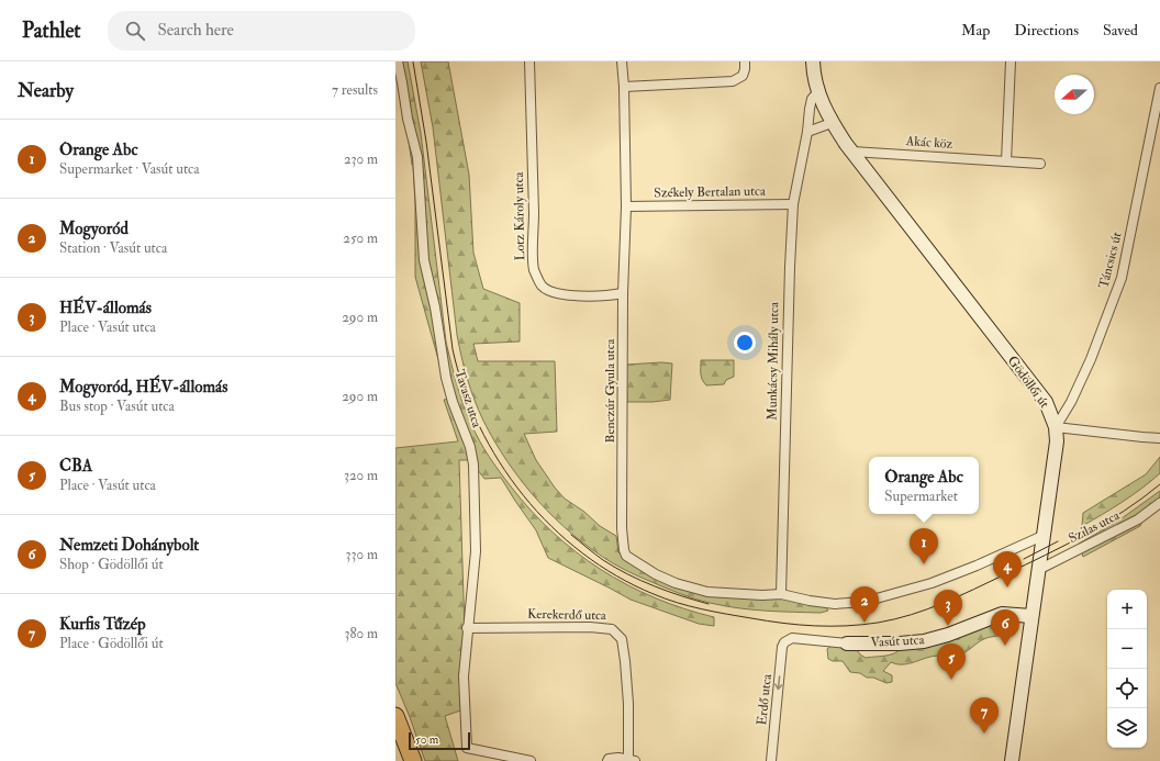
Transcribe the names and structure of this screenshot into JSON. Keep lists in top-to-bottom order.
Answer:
{
  "streets": {
    "main road": ["Gödöllői út", "Vasút utca"],
    "street": [
      "Akác köz",
      "Székely Bertalan utca",
      "Lotz Károly utca",
      "Táncsics út",
      "Munkácsy Mihály utca",
      "Benczúr Gyula utca",
      "Tavasz utca",
      "Szilas utca",
      "Kerekerdő utca",
      "Erdő utca"
    ]
  },
  "crossings": [
    ["Akác köz", "Gödöllői út"],
    ["Székely Bertalan utca", "Munkácsy Mihály utca"],
    ["Székely Bertalan utca", "Benczúr Gyula utca"],
    ["Lotz Károly utca", "Benczúr Gyula utca"],
    ["Táncsics út", "Gödöllői út"],
    ["Munkácsy Mihály utca", "Gödöllői út"],
    ["Munkácsy Mihály utca", "Benczúr Gyula utca"],
    ["Gödöllői út", "Szilas utca"],
    ["Gödöllői út", "Vasút utca"],
    ["Tavasz utca", "Kerekerdő utca"],
    ["Vasút utca", "Erdő utca"]
  ],
  "one_way": ["Erdő utca"],
  "scale_bar": "50 m",
  "north": "left",
  "page": {
    "header": "Pathlet",
    "search": "Search here",
    "nav": ["Map", "Directions", "Saved"],
    "heading": ["Nearby", "7 results"],
    "list": [
      {
        "mark": "1",
        "name": "Orange Abc",
        "note": "Supermarket · Vasút utca",
        "value": "230 m"
      },
      {
        "mark": "2",
        "name": "Mogyoród",
        "note": "Station · Vasút utca",
        "value": "250 m"
      },
      {
        "mark": "3",
        "name": "HÉV-állomás",
        "note": "Place · Vasút utca",
        "value": "290 m"
      },
      {
        "mark": "4",
        "name": "Mogyoród, HÉV-állomás",
        "note": "Bus stop · Vasút utca",
        "value": "290 m"
      },
      {
        "mark": "5",
        "name": "CBA",
        "note": "Place · Vasút utca",
        "value": "320 m"
      },
      {
        "mark": "6",
        "name": "Nemzeti Dohánybolt",
        "note": "Shop · Gödöllői út",
        "value": "330 m"
      },
      {
        "mark": "7",
        "name": "Kurfis Tűzép",
        "note": "Place · Gödöllői út",
        "value": "380 m"
      }
    ],
    "popup": ["Orange Abc", "Supermarket"],
    "pins": [
      "1",
      "4",
      "2",
      "3",
      "6",
      "5",
      "7"
    ],
    "map_buttons": ["+", "−"],
    "scale": "50 m"
  }
}
